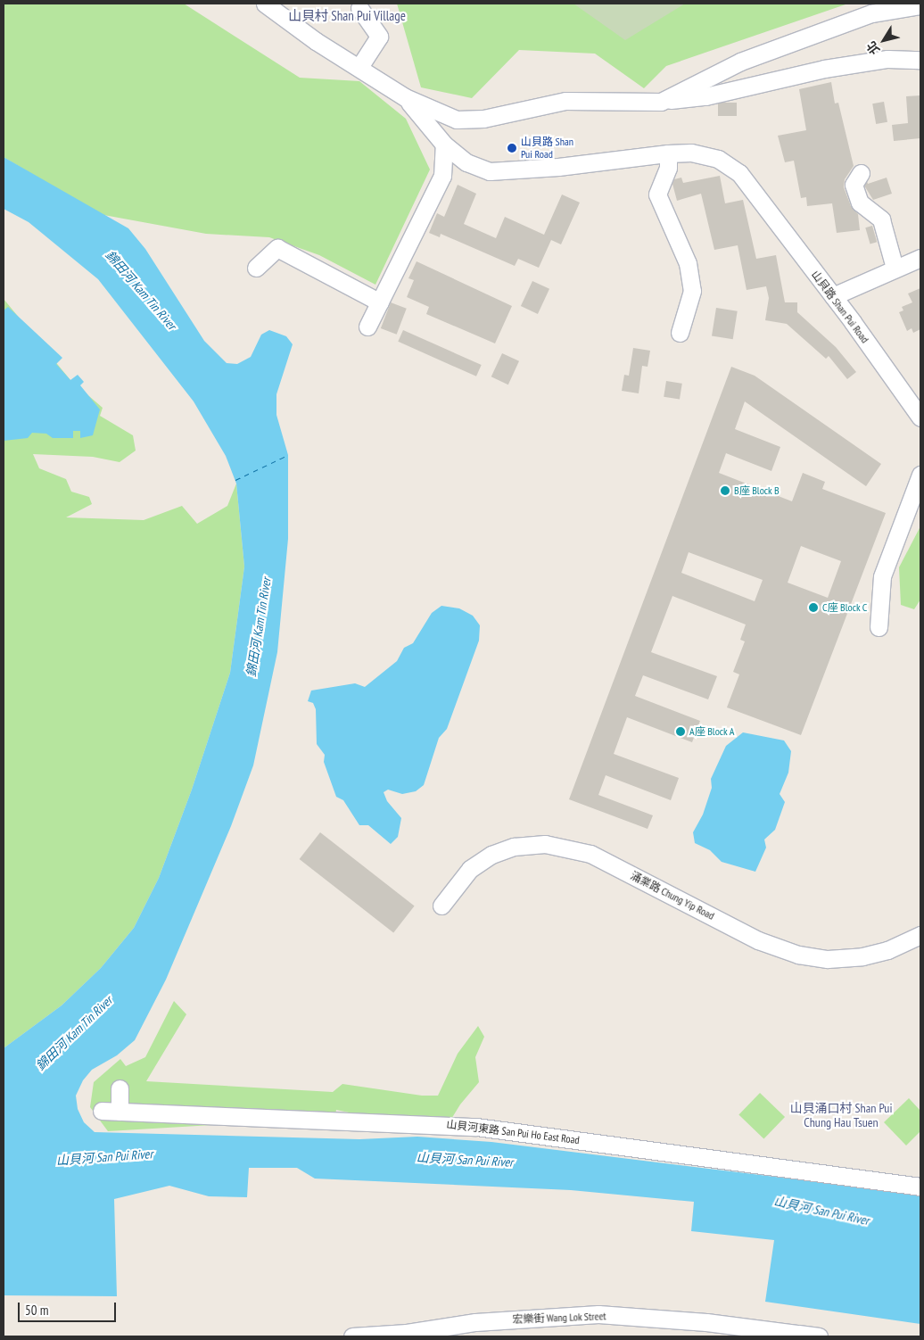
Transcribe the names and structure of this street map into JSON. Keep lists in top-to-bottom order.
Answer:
{
  "streets": {
    "street": [
      "山貝路 Shan Pui Road",
      "涌業路 Chung Yip Road",
      "山貝河東路 San Pui Ho East Road",
      "宏樂街 Wang Lok Street"
    ]
  },
  "districts": ["山貝村 Shan Pui Village", "山貝涌口村 Shan Pui Chung Hau Tsuen"],
  "water": ["錦田河 Kam Tin River", "山貝河 San Pui River"],
  "places": [
    "山貝路 Shan Pui Road",
    "B座 Block B",
    "C座 Block C",
    "A座 Block A"
  ],
  "scale_bar": "50 m",
  "north": "bottom left"
}
